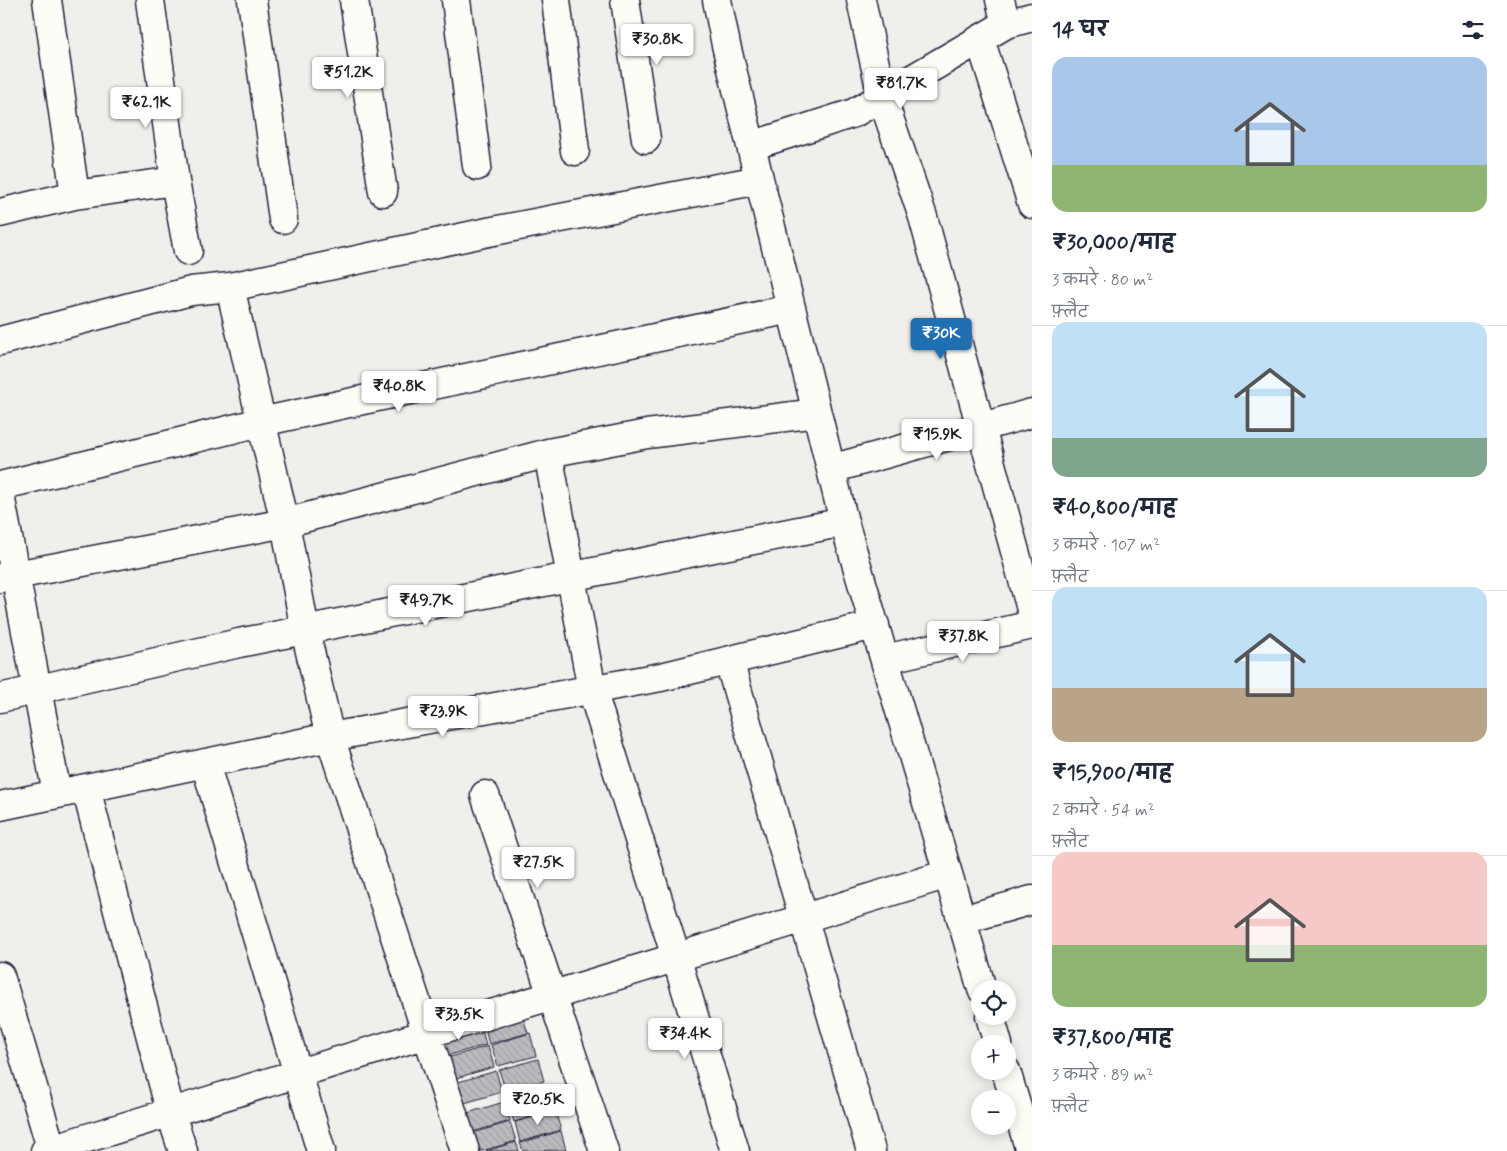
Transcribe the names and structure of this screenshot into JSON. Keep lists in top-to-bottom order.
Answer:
{
  "page": {
    "heading": "14 घर",
    "price": [
      "₹30.8K",
      "₹51.2K",
      "₹81.7K",
      "₹62.1K",
      "₹30K",
      "₹40.8K",
      "₹15.9K",
      "₹49.7K",
      "₹37.8K",
      "₹23.9K",
      "₹27.5K",
      "₹33.5K",
      "₹34.4K",
      "₹20.5K"
    ],
    "list": [
      {
        "name": "₹30,000/माह",
        "note": "3 कमरे · 80 m² · फ़्लैट"
      },
      {
        "name": "₹40,800/माह",
        "note": "3 कमरे · 107 m² · फ़्लैट"
      },
      {
        "name": "₹15,900/माह",
        "note": "2 कमरे · 54 m² · फ़्लैट"
      },
      {
        "name": "₹37,800/माह",
        "note": "3 कमरे · 89 m² · फ़्लैट"
      }
    ],
    "map_buttons": ["+", "−"]
  }
}
